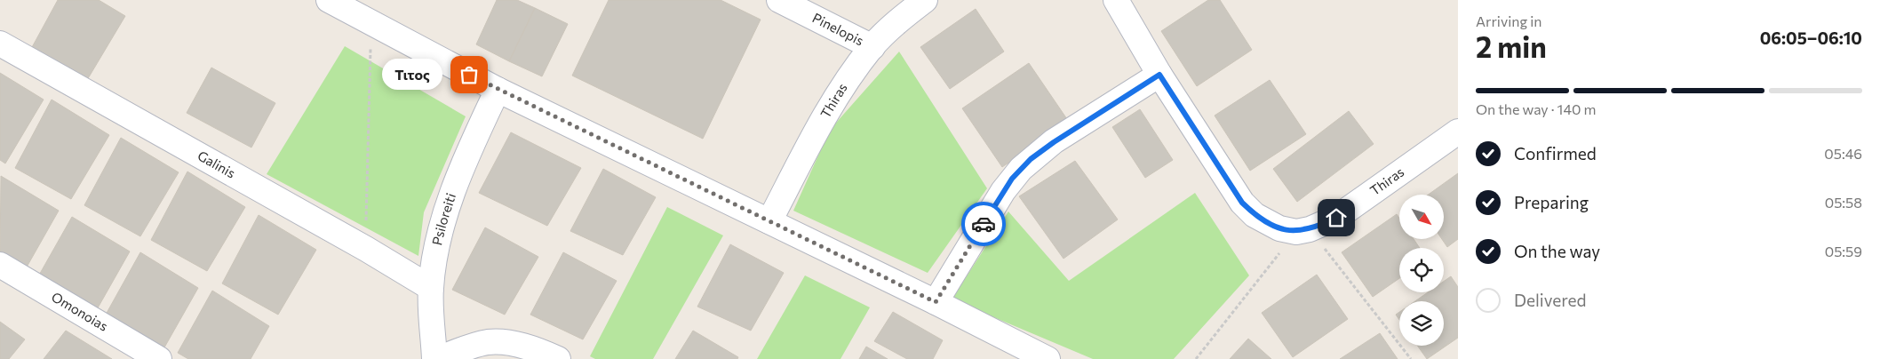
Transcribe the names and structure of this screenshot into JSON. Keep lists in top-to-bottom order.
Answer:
{
  "streets": {
    "street": [
      "Pinelopis",
      "Thiras",
      "Galinis",
      "Psiloreiti",
      "Omonoias"
    ]
  },
  "crossings": [
    ["Pinelopis", "Thiras"],
    ["Galinis", "Psiloreiti"]
  ],
  "places": ["Τιτος"],
  "north": "bottom right",
  "page": {
    "heading": ["2 min", "Arriving in", "06:05–06:10"],
    "bubble": "Τιτος",
    "bar": "On the way · 140 m",
    "list": [
      ["Confirmed", "05:46"],
      ["Preparing", "05:58"],
      ["On the way", "05:59"],
      "Delivered"
    ]
  }
}
